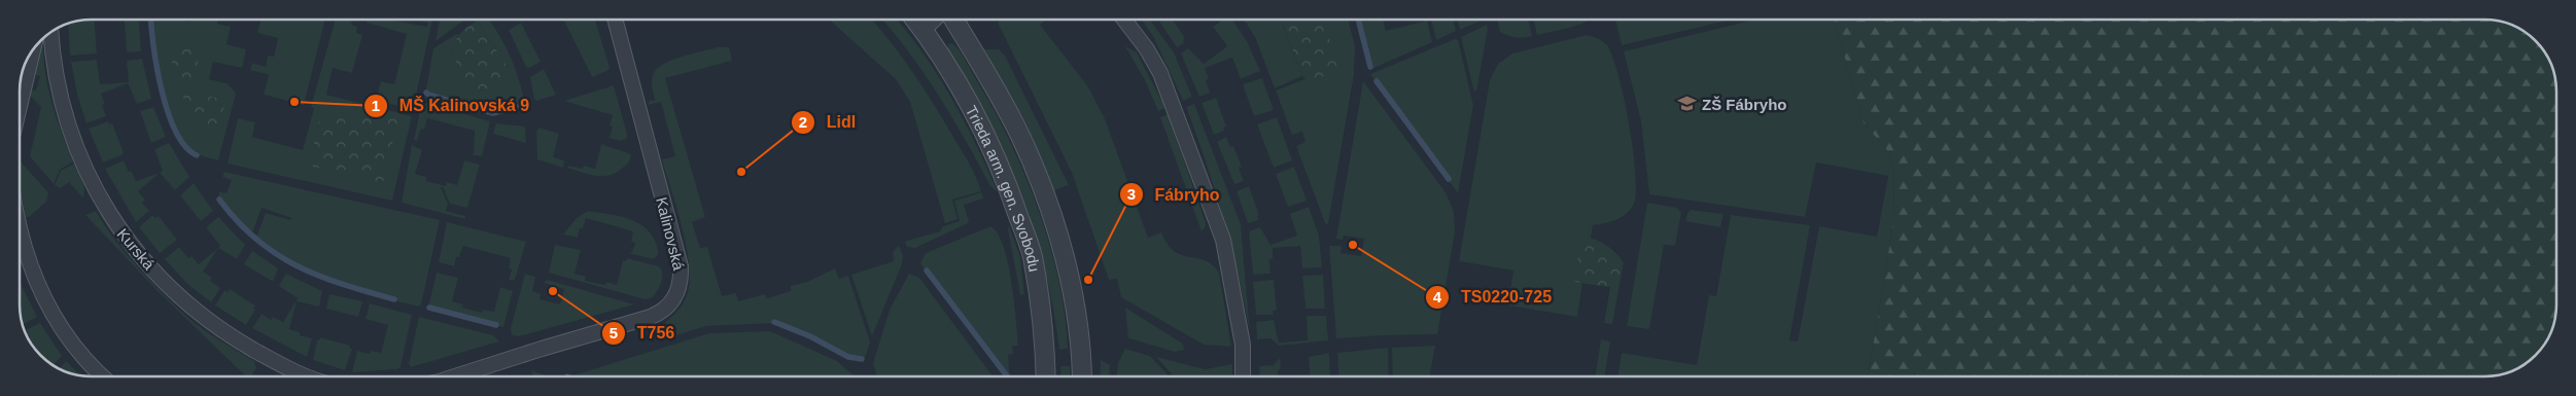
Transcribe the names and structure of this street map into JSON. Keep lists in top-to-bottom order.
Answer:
{
  "streets": {
    "street": ["Trieda arm. gen. Svobodu", "Kalinovská", "Kurská"]
  },
  "places": {
    "other": [
      "MŠ Kalinovská 9",
      "Lidl",
      "TS0220-725",
      "Fábryho",
      "T756"
    ],
    "school or university": ["ZŠ Fábryho"]
  }
}
